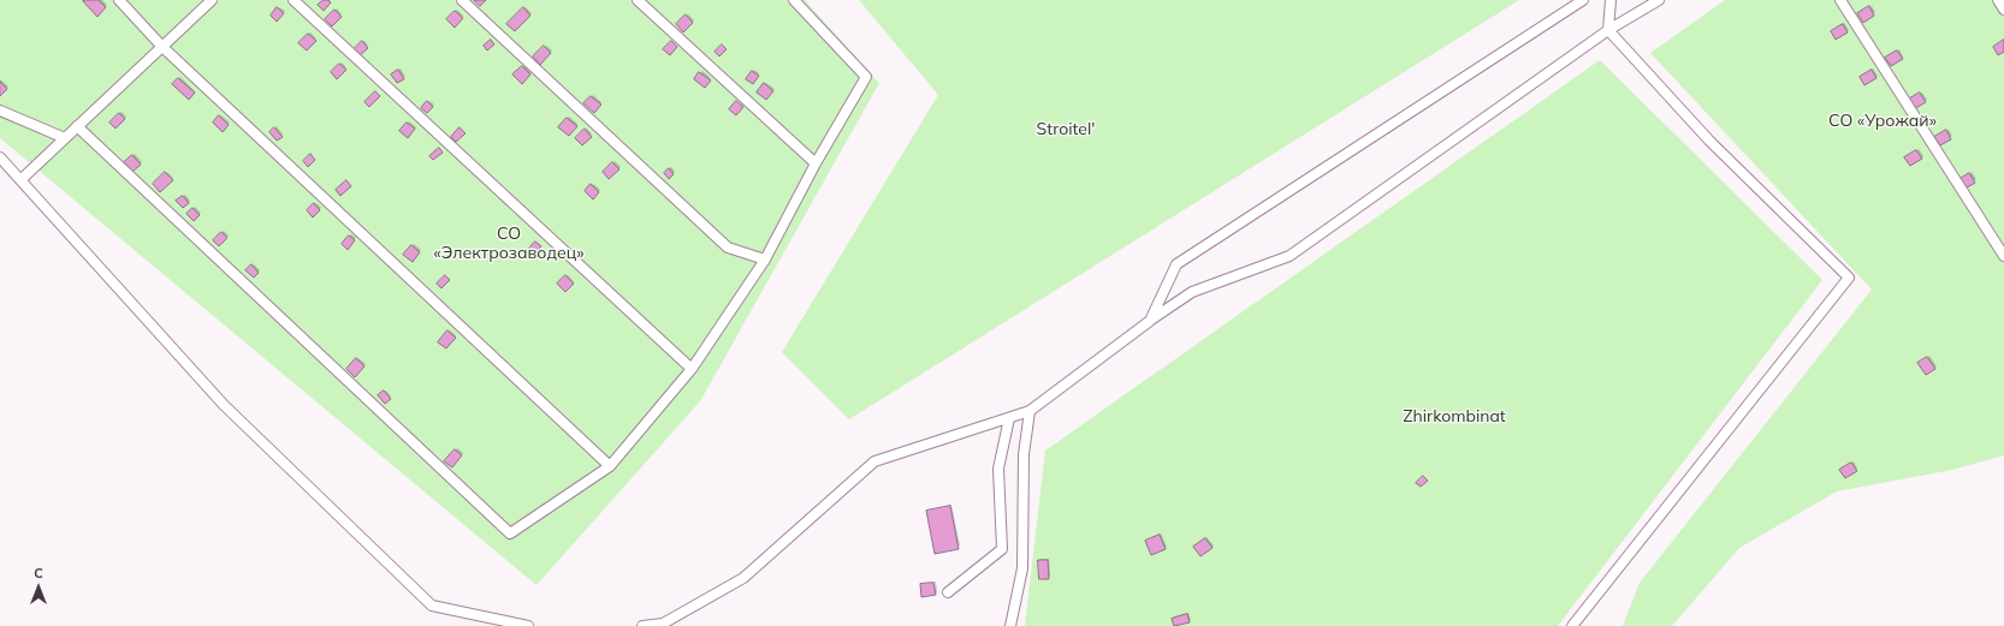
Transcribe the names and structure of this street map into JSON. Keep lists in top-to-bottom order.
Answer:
{
  "parks": [
    "СО «Урожай»",
    "Stroitel'",
    "СО «Электрозаводец»",
    "Zhirkombinat"
  ],
  "north": "top"
}
